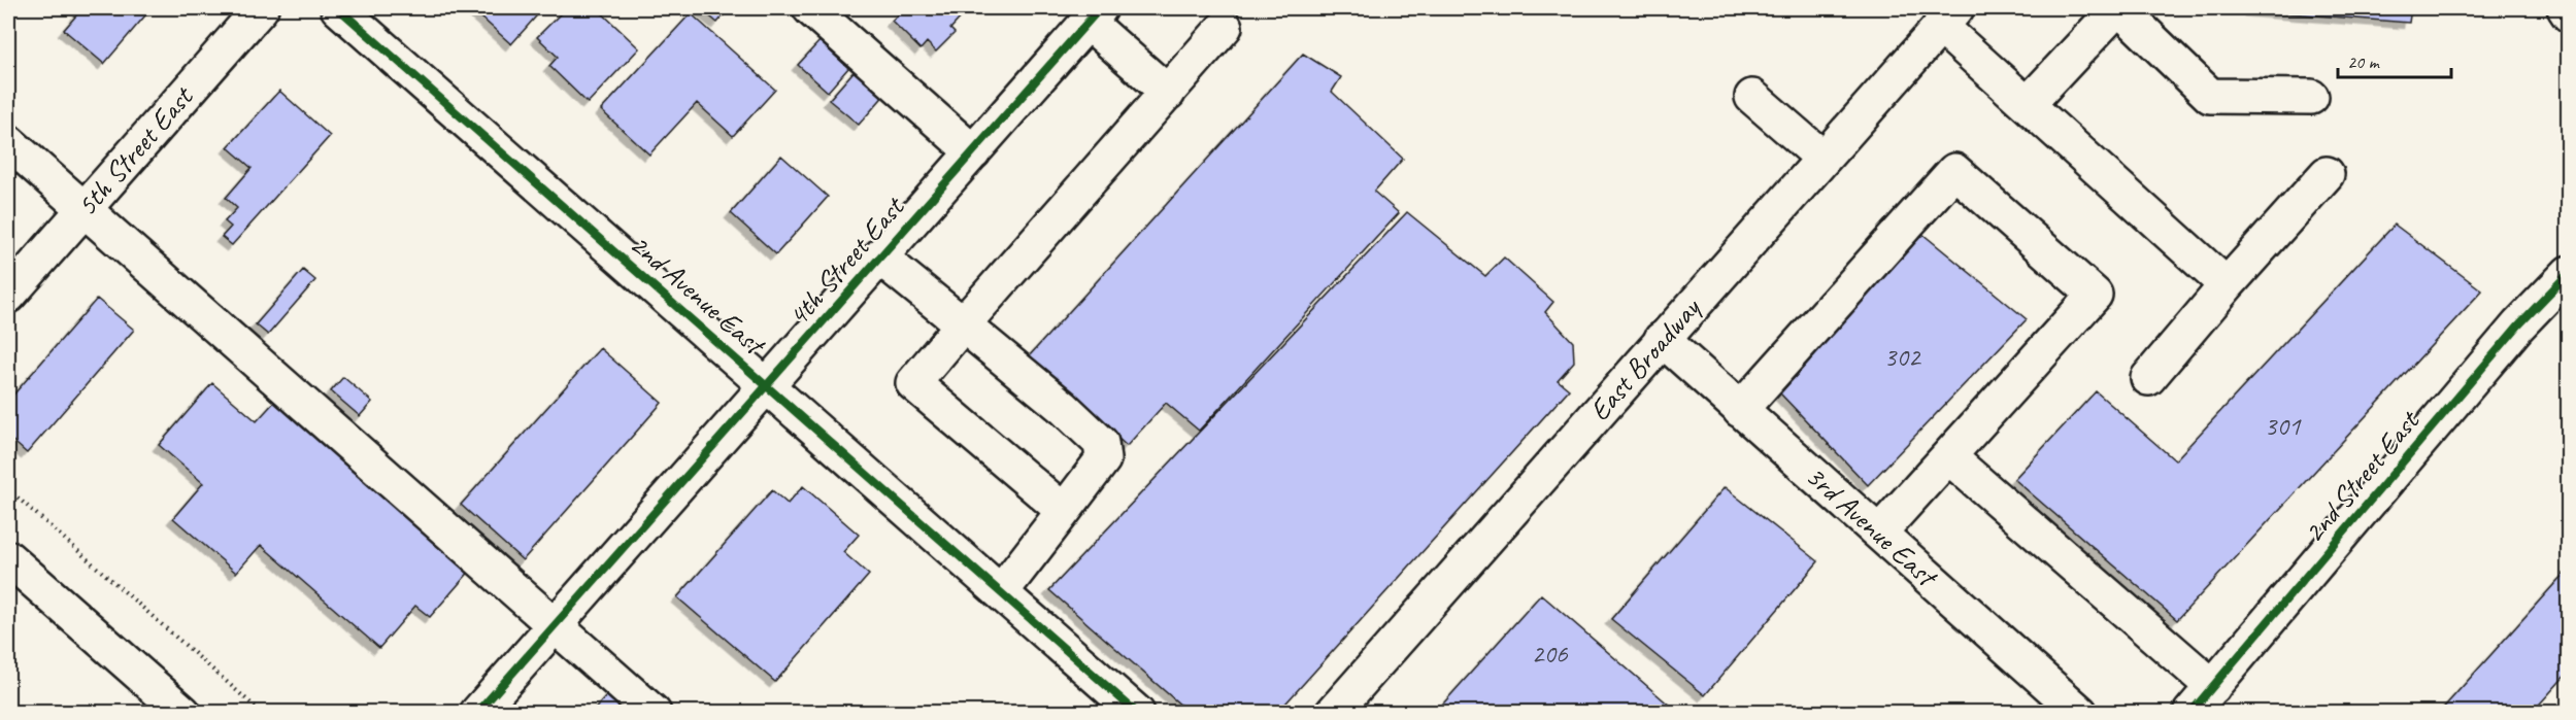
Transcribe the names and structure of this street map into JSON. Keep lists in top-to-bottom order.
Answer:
{
  "streets": {
    "street": [
      "5th Street East",
      "4th Street East",
      "2nd Avenue East",
      "East Broadway",
      "2nd Street East",
      "3rd Avenue East"
    ]
  },
  "crossings": [
    ["4th Street East", "2nd Avenue East"],
    ["East Broadway", "3rd Avenue East"]
  ],
  "house_numbers": ["302", "301", "206"],
  "scale_bar": "20 m"
}
